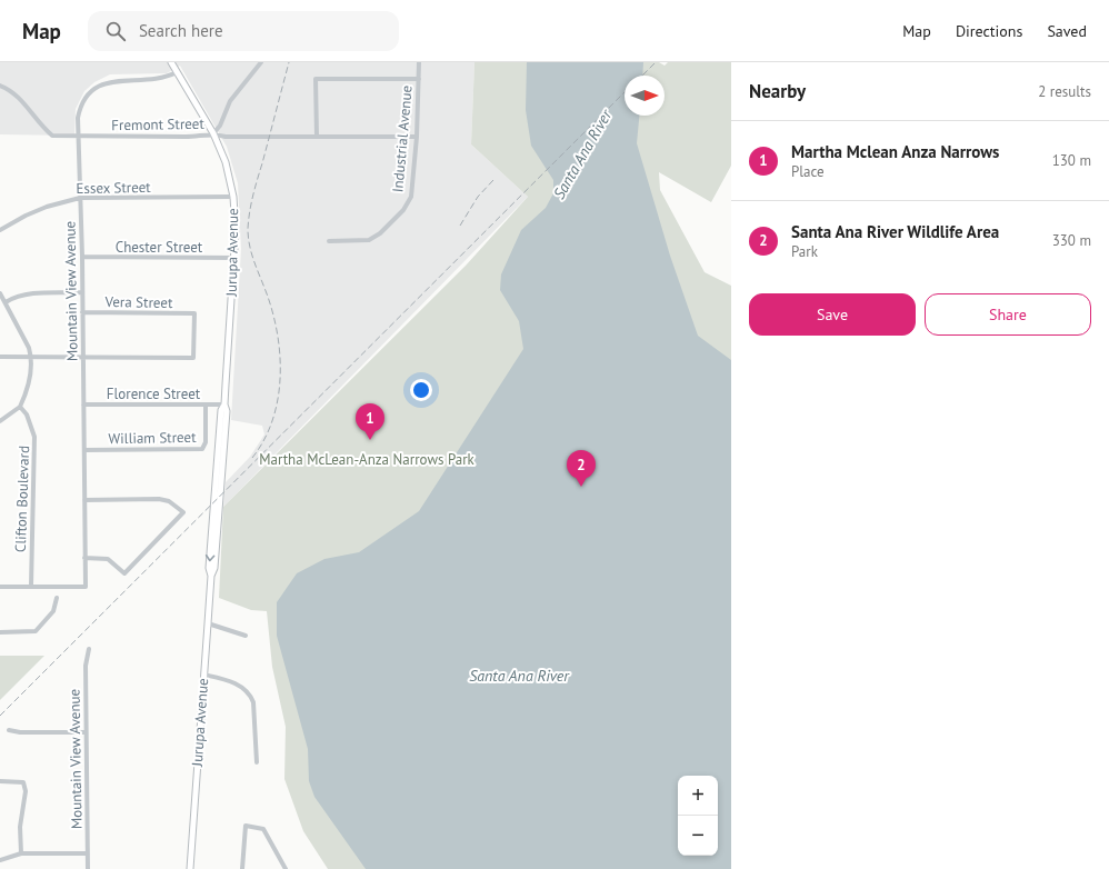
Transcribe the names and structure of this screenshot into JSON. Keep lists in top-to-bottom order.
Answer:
{
  "streets": {
    "main road": ["Jurupa Avenue"],
    "street": [
      "Fremont Street",
      "Industrial Avenue",
      "Essex Street",
      "Chester Street",
      "Mountain View Avenue",
      "Vera Street",
      "Florence Street",
      "William Street",
      "Clifton Boulevard"
    ]
  },
  "crossings": [
    ["Fremont Street", "Industrial Avenue"],
    ["Fremont Street", "Jurupa Avenue"],
    ["Fremont Street", "Mountain View Avenue"],
    ["Essex Street", "Jurupa Avenue"],
    ["Essex Street", "Mountain View Avenue"],
    ["Chester Street", "Jurupa Avenue"],
    ["Chester Street", "Mountain View Avenue"],
    ["Jurupa Avenue", "Mountain View Avenue"],
    ["Jurupa Avenue", "Florence Street"],
    ["Mountain View Avenue", "Vera Street"],
    ["Mountain View Avenue", "Florence Street"],
    ["Mountain View Avenue", "William Street"],
    ["Mountain View Avenue", "Clifton Boulevard"],
    ["Florence Street", "William Street"]
  ],
  "water": ["Santa Ana River"],
  "parks": ["Martha McLean-Anza Narrows Park"],
  "north": "right",
  "page": {
    "header": "Map",
    "search": "Search here",
    "nav": ["Map", "Directions", "Saved"],
    "heading": ["Nearby", "2 results"],
    "list": [
      {
        "mark": "1",
        "name": "Martha Mclean Anza Narrows",
        "note": "Place",
        "value": "130 m"
      },
      {
        "mark": "2",
        "name": "Santa Ana River Wildlife Area",
        "note": "Park",
        "value": "330 m"
      }
    ],
    "buttons": ["Save", "Share"],
    "pins": ["1", "2"],
    "map_buttons": ["+", "−"]
  }
}
